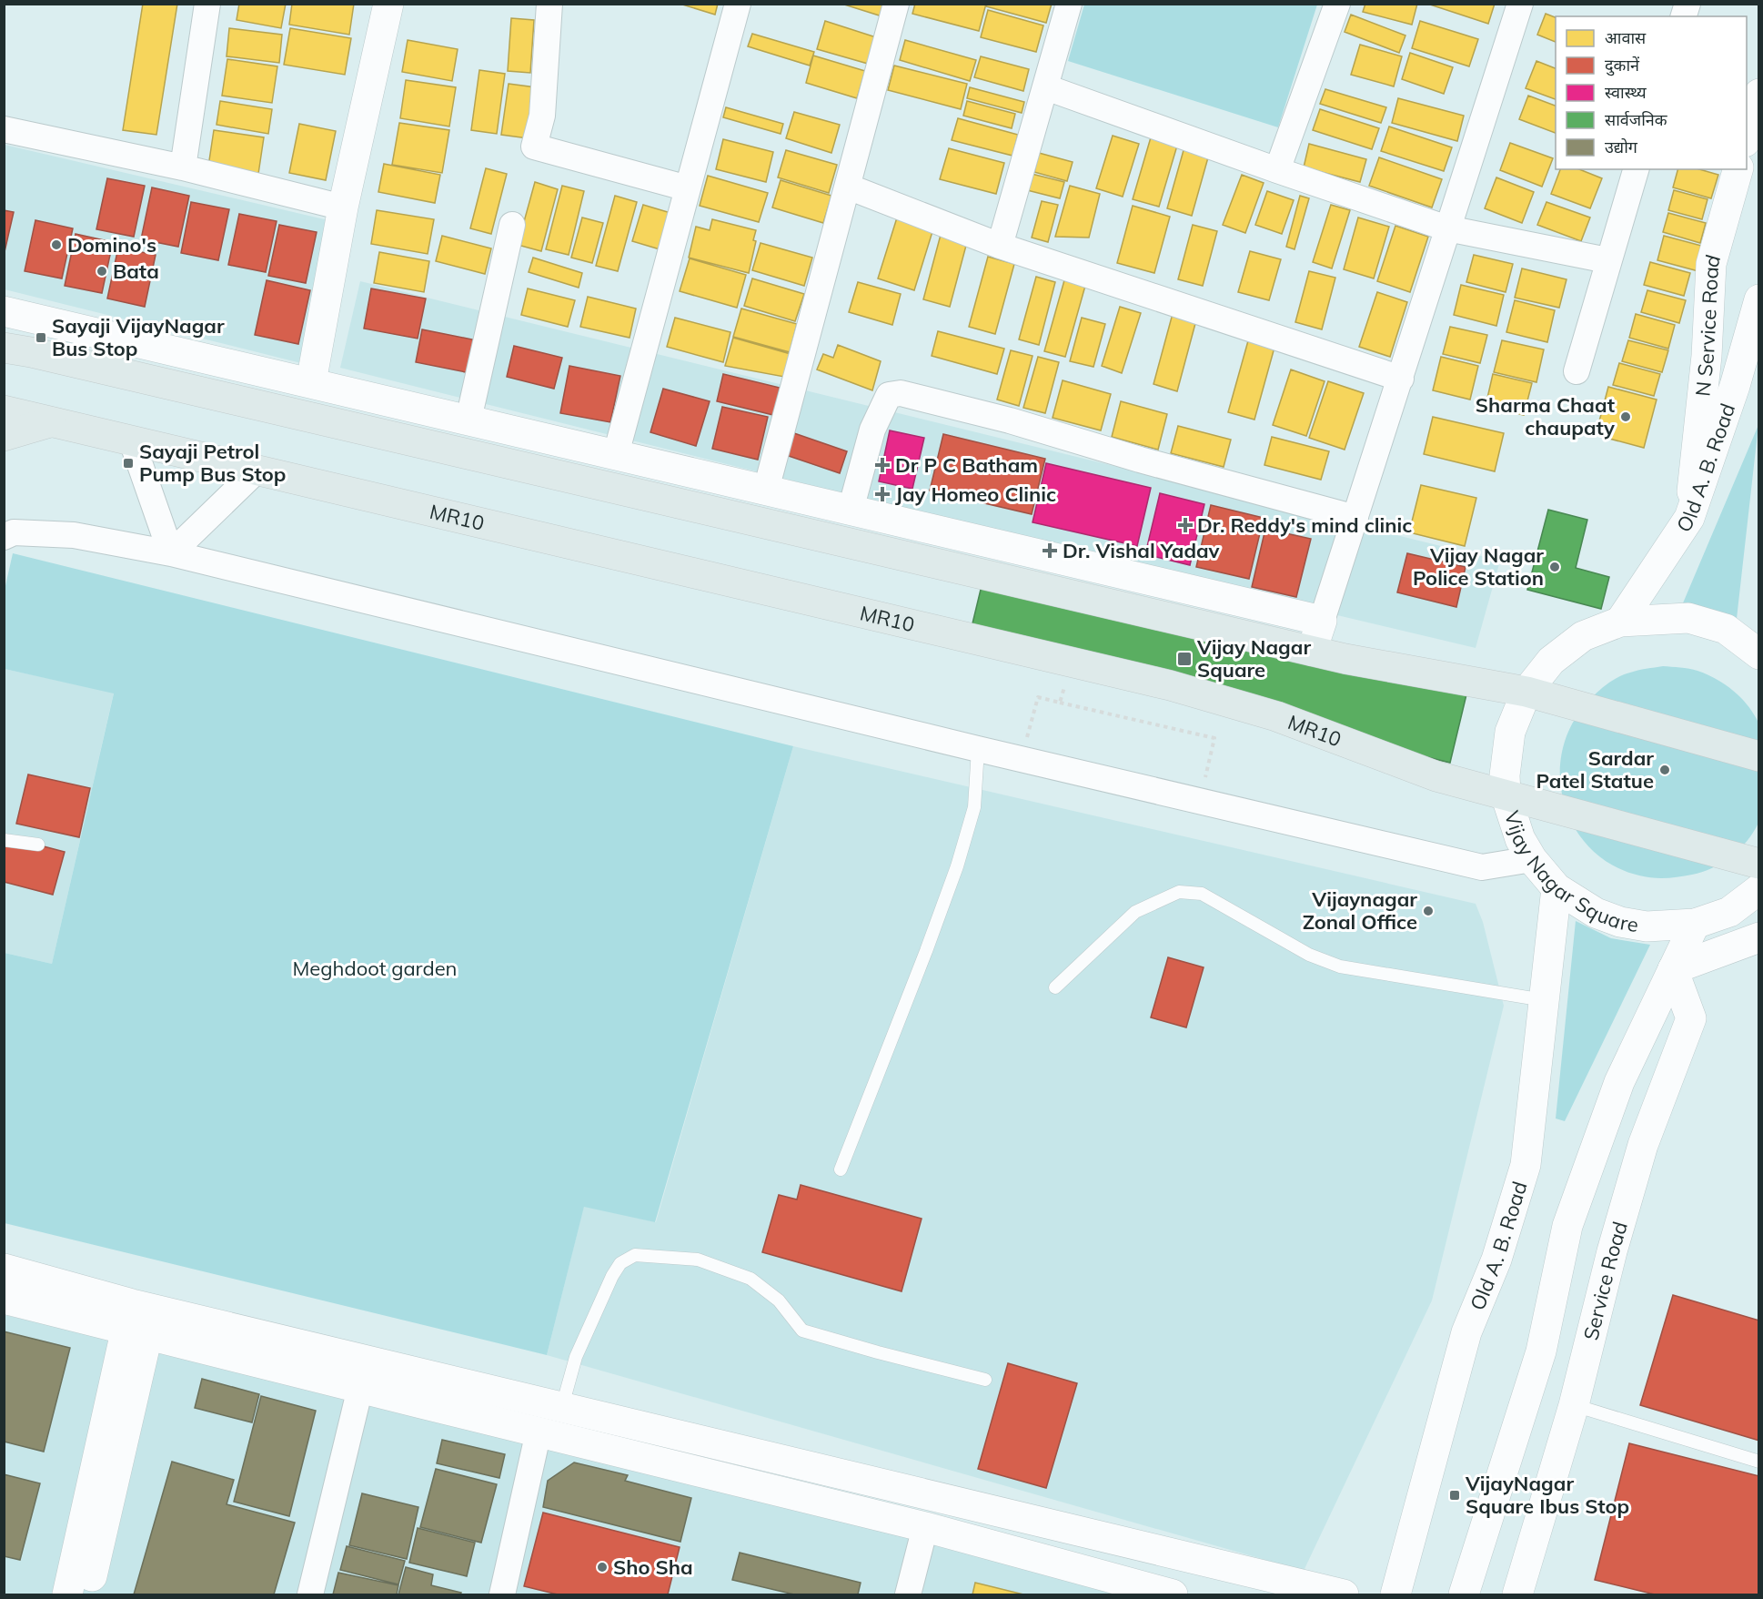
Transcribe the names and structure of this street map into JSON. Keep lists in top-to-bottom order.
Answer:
{
  "streets": {
    "main road": ["MR10"],
    "street": [
      "N Service Road",
      "Old A. B. Road",
      "Vijay Nagar Square",
      "Service Road"
    ]
  },
  "crossings": [
    ["N Service Road", "Old A. B. Road"],
    ["Old A. B. Road", "Vijay Nagar Square"],
    ["MR10", "Vijay Nagar Square"]
  ],
  "parks": ["Meghdoot garden"],
  "places": {
    "other": [
      "Domino's",
      "Bata",
      "Sharma Chaat chaupaty",
      "Vijay Nagar Police Station",
      "Sardar Patel Statue",
      "Vijaynagar Zonal Office",
      "Sho Sha"
    ],
    "transit": [
      "Sayaji VijayNagar Bus Stop",
      "Sayaji Petrol Pump Bus Stop",
      "Vijay Nagar Square",
      "VijayNagar Square Ibus Stop"
    ],
    "health": [
      "Dr P C Batham",
      "Jay Homeo Clinic",
      "Dr. Reddy's mind clinic",
      "Dr. Vishal Yadav"
    ]
  },
  "legend": [
    "आवास",
    "दुकानें",
    "स्वास्थ्य",
    "सार्वजनिक",
    "उद्योग"
  ]
}
